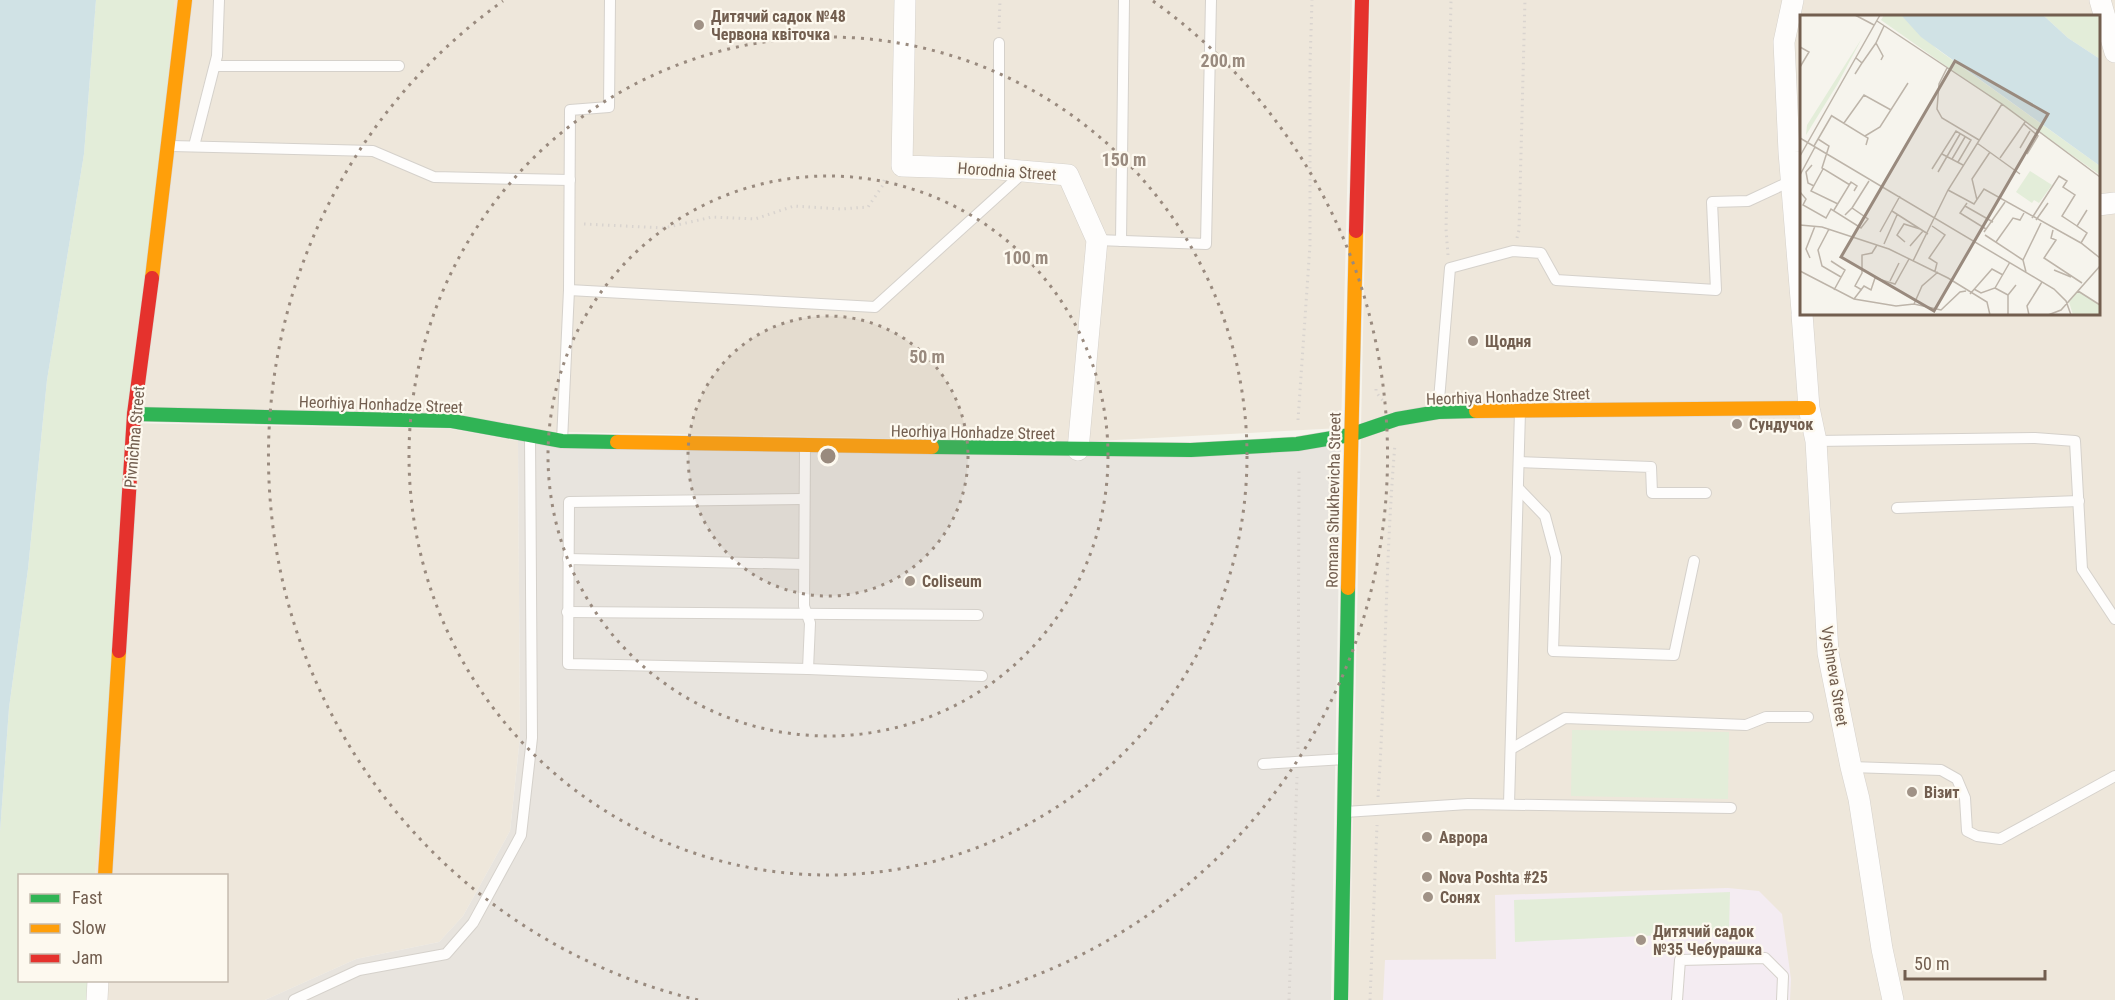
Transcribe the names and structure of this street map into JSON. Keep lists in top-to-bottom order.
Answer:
{
  "streets": {
    "street": [
      "Horodnia Street",
      "Heorhiya Honhadze Street",
      "Pivnichna Street",
      "Romana Shukhevicha Street",
      "Vyshneva Street"
    ]
  },
  "crossings": [
    ["Horodnia Street", "Heorhiya Honhadze Street"],
    ["Heorhiya Honhadze Street", "Pivnichna Street"],
    ["Heorhiya Honhadze Street", "Romana Shukhevicha Street"],
    ["Heorhiya Honhadze Street", "Vyshneva Street"]
  ],
  "places": [
    "Дитячий садок №48 Червона квіточка",
    "Щодня",
    "Сундучок",
    "Coliseum",
    "Візит",
    "Аврора",
    "Nova Poshta #25",
    "Сонях",
    "Дитячий садок №35 Чебурашка"
  ],
  "legend": ["Fast", "Slow", "Jam"],
  "scale_bar": "50 m",
  "rings": [
    "200 m",
    "150 m",
    "100 m",
    "50 m"
  ]
}
